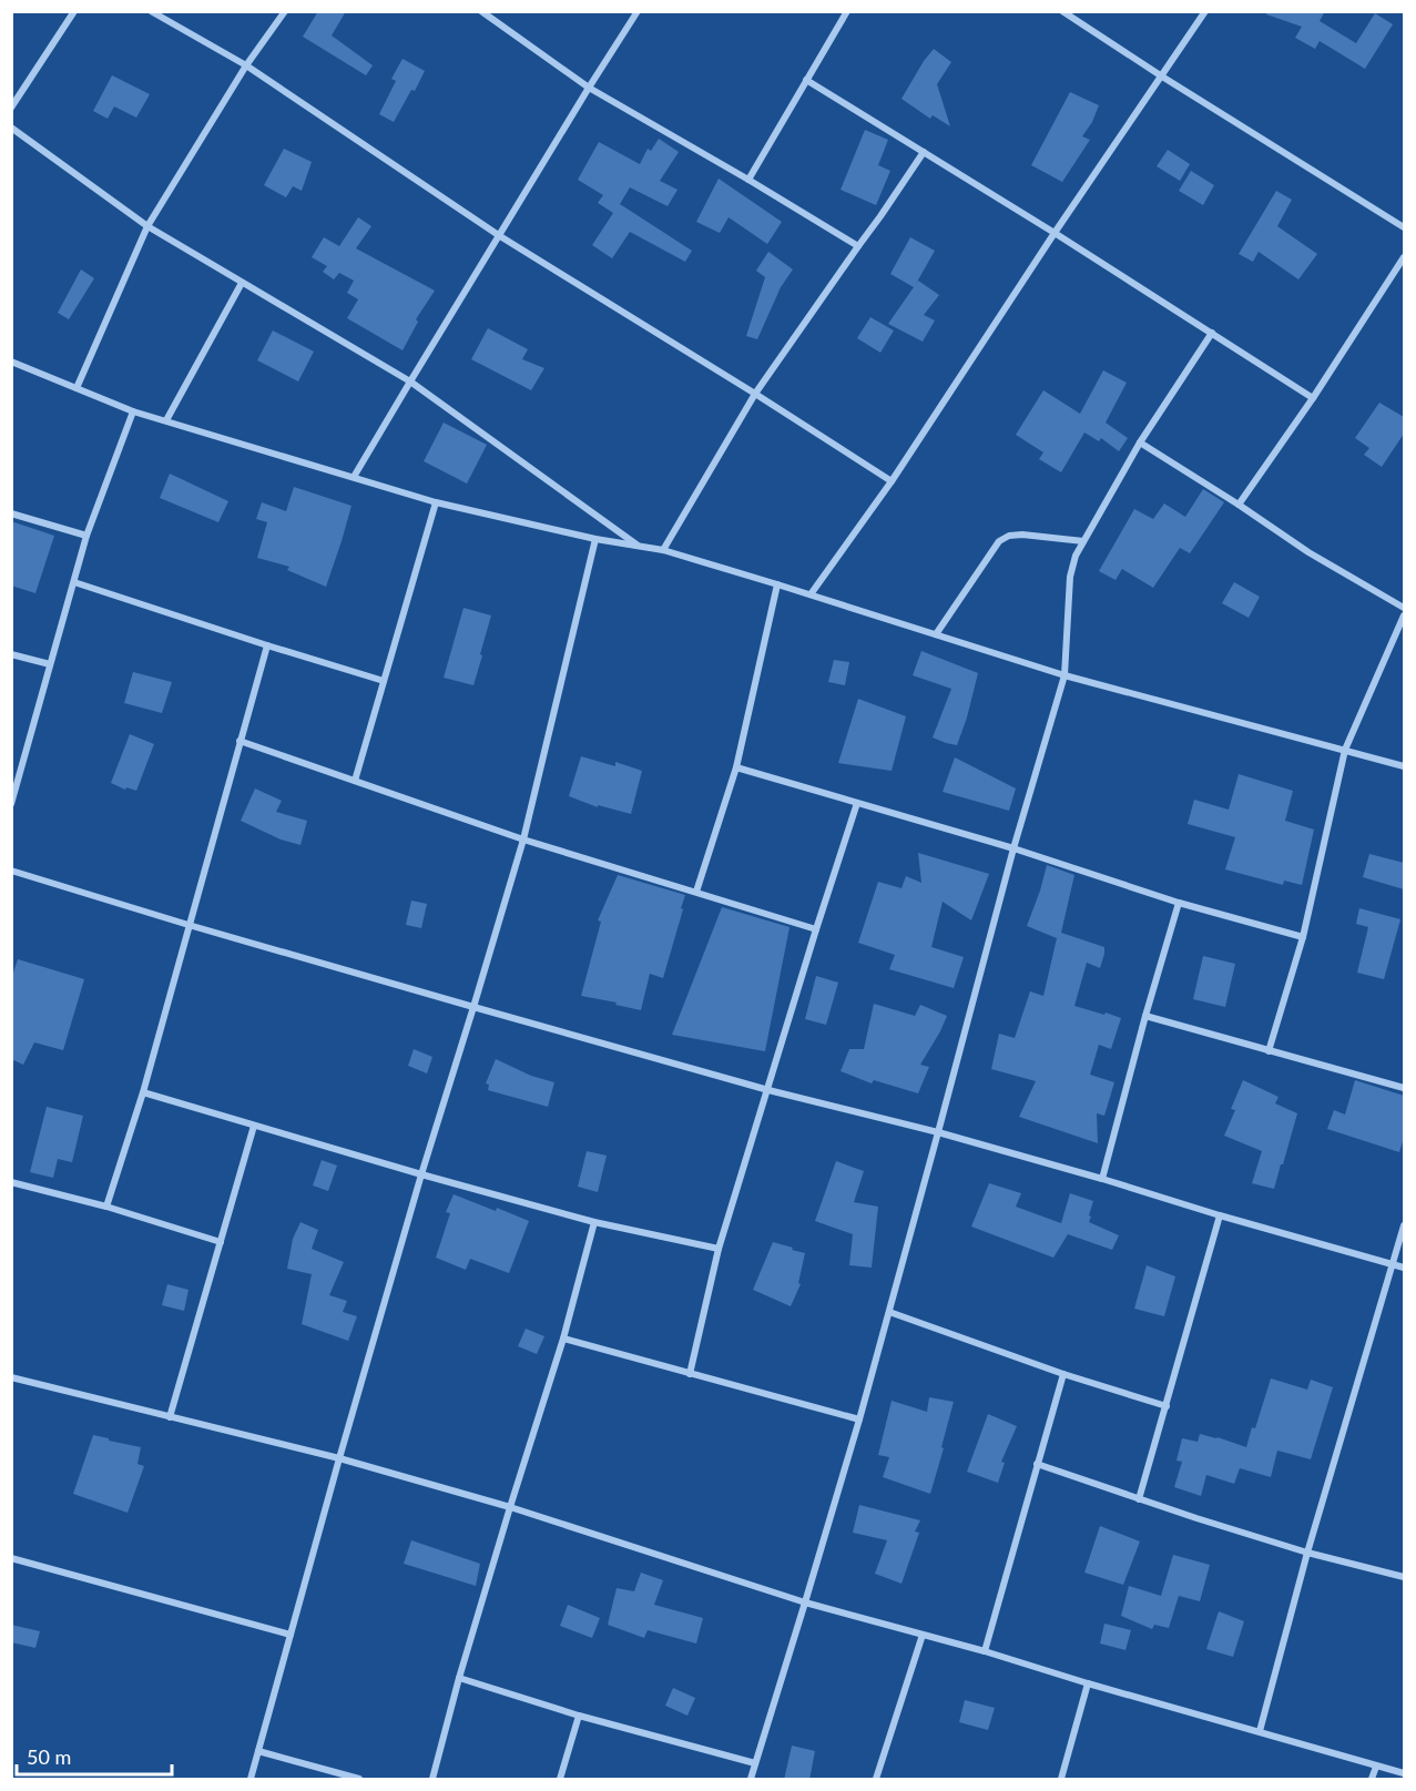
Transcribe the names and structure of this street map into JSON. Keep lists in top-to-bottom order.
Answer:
{
  "scale_bar": "50 m"
}
